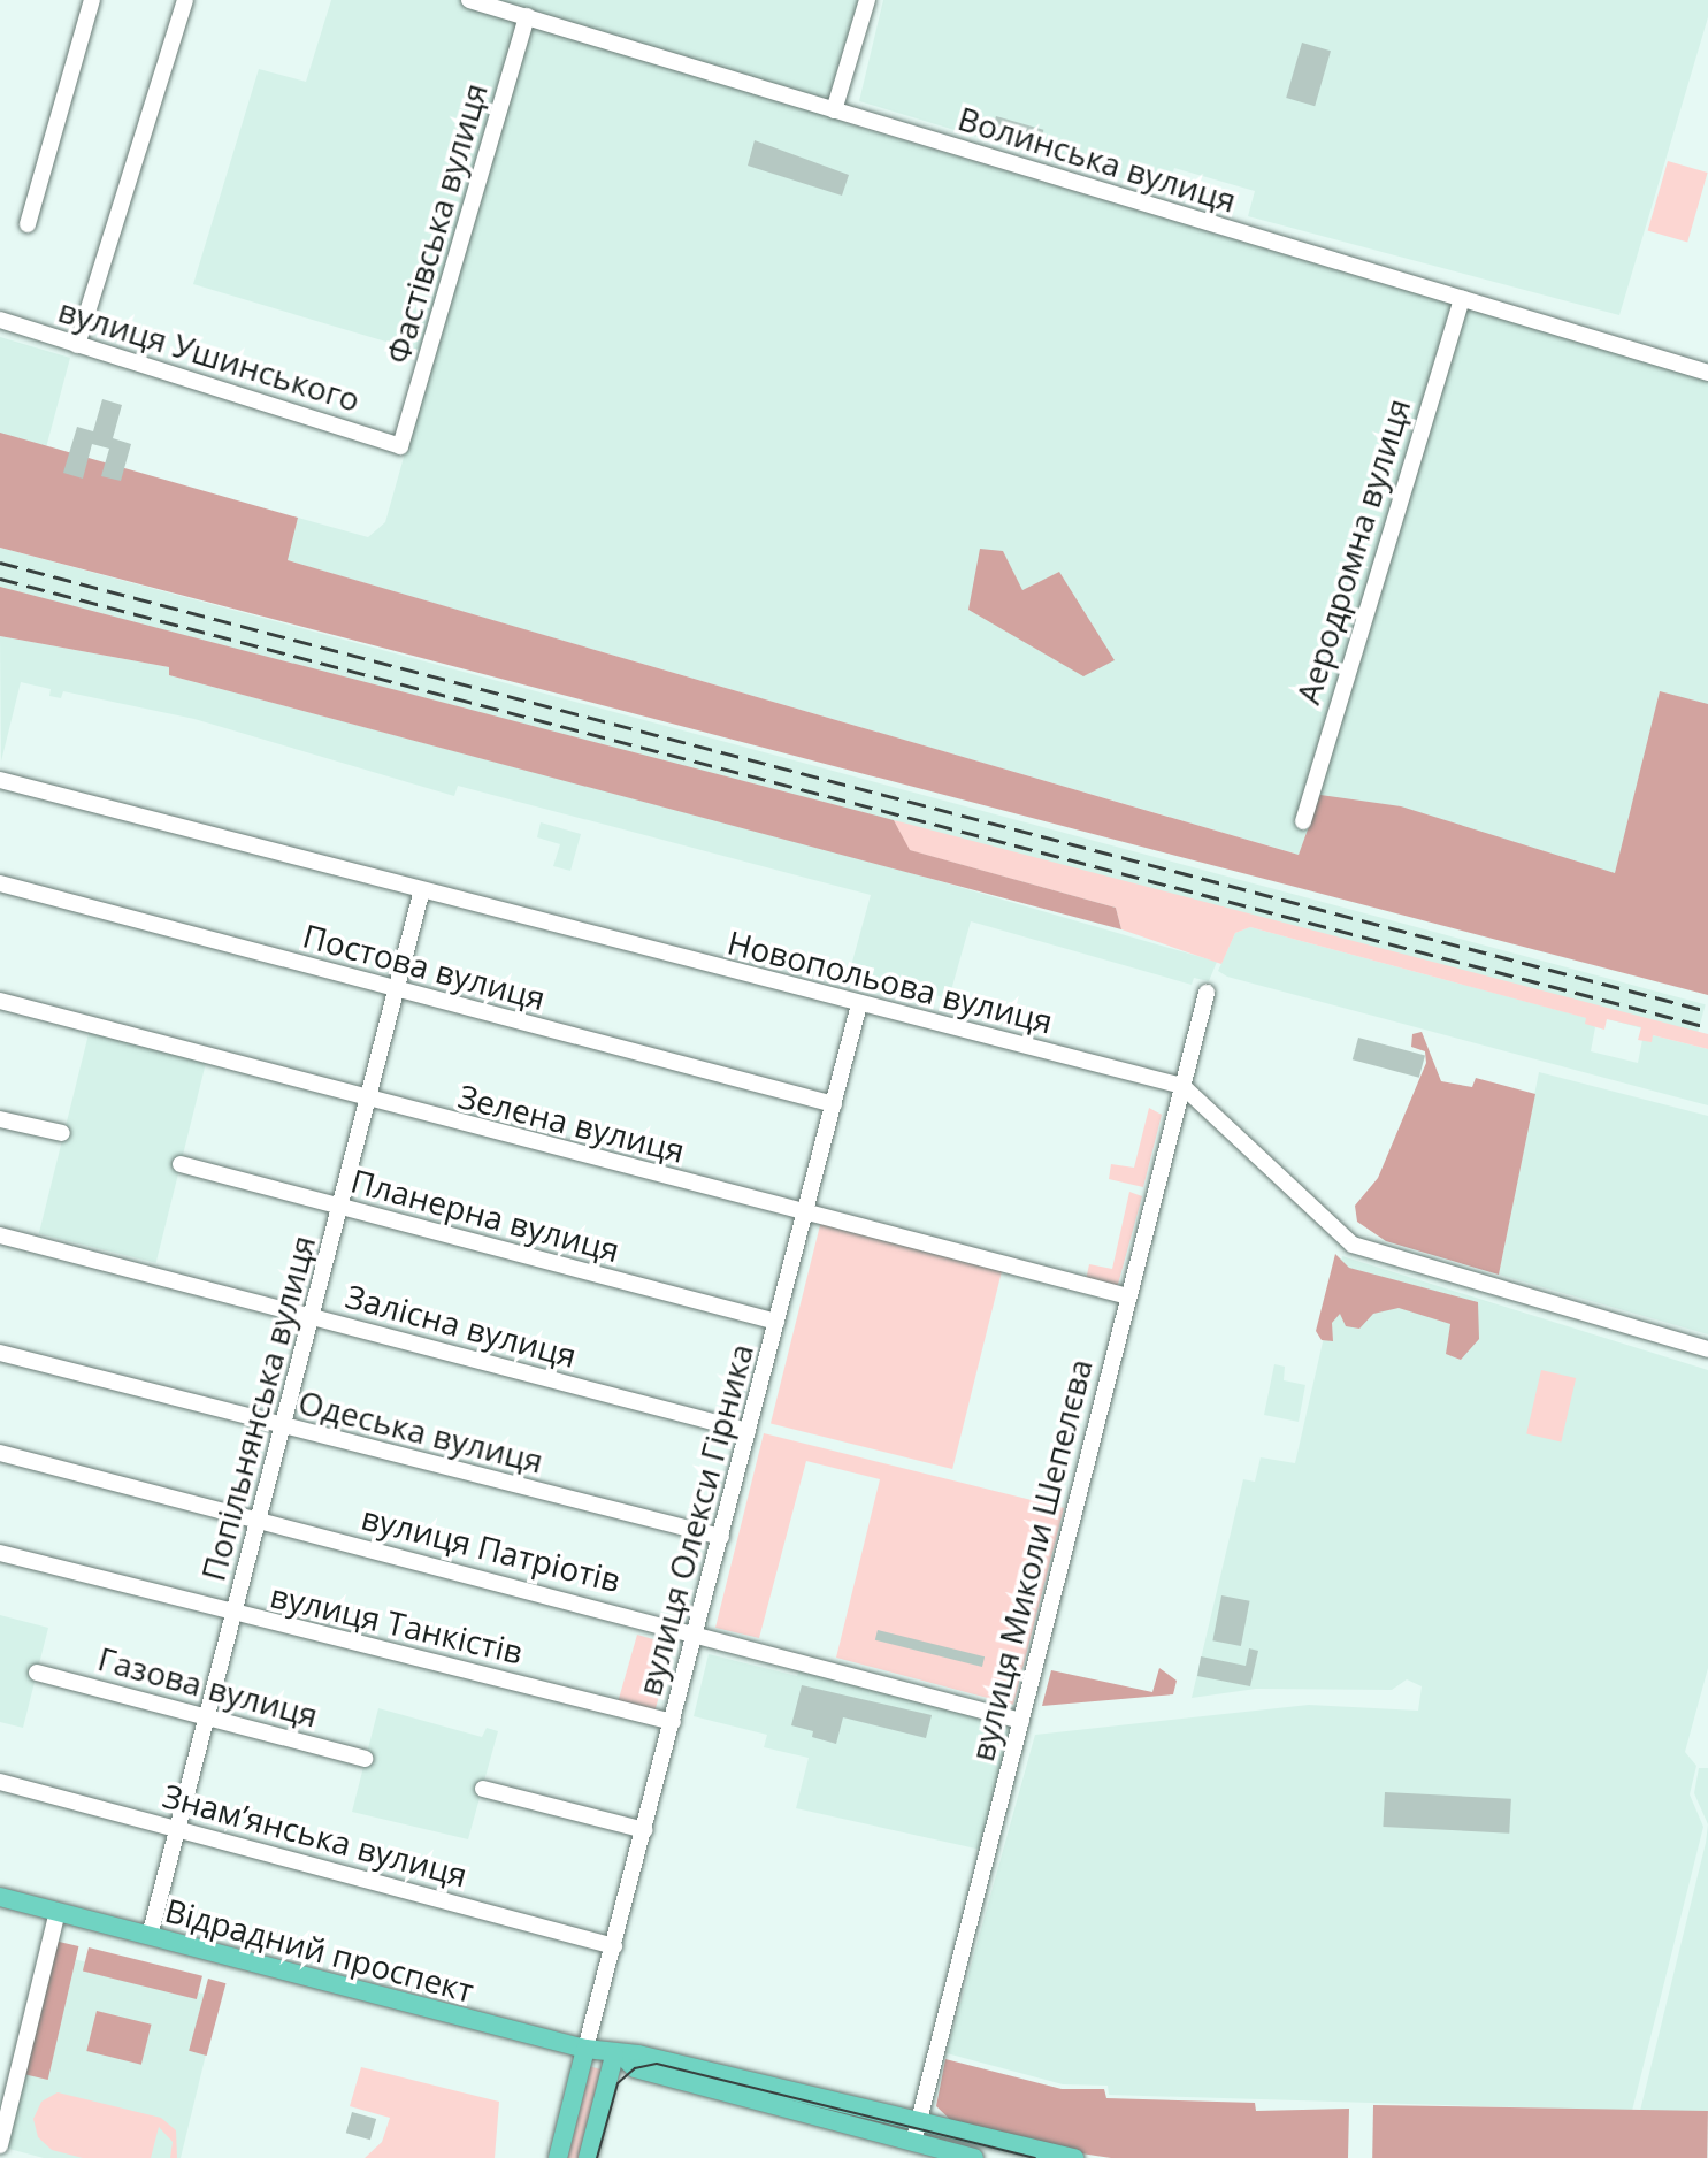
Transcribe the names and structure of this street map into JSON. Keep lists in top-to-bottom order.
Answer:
{
  "streets": {
    "main road": ["Відрадний проспект"],
    "street": [
      "Волинська вулиця",
      "Фастівська вулиця",
      "вулиця Ушинського",
      "Аеродромна вулиця",
      "Постова вулиця",
      "Новопольова вулиця",
      "Зелена вулиця",
      "Планерна вулиця",
      "Залісна вулиця",
      "Попільнянська вулиця",
      "Одеська вулиця",
      "вулиця Олекси Гірника",
      "вулиця Патріотів",
      "вулиця Миколи Шепелєва",
      "вулиця Танкістів",
      "Газова вулиця",
      "Знамʼянська вулиця"
    ]
  },
  "crossings": [
    ["Волинська вулиця", "Фастівська вулиця"],
    ["Волинська вулиця", "Аеродромна вулиця"],
    ["Фастівська вулиця", "вулиця Ушинського"],
    ["Постова вулиця", "Попільнянська вулиця"],
    ["Постова вулиця", "вулиця Олекси Гірника"],
    ["Новопольова вулиця", "Попільнянська вулиця"],
    ["Новопольова вулиця", "вулиця Олекси Гірника"],
    ["Новопольова вулиця", "вулиця Миколи Шепелєва"],
    ["Зелена вулиця", "Попільнянська вулиця"],
    ["Зелена вулиця", "вулиця Олекси Гірника"],
    ["Зелена вулиця", "вулиця Миколи Шепелєва"],
    ["Планерна вулиця", "Попільнянська вулиця"],
    ["Планерна вулиця", "вулиця Олекси Гірника"],
    ["Залісна вулиця", "Попільнянська вулиця"],
    ["Залісна вулиця", "вулиця Олекси Гірника"],
    ["Попільнянська вулиця", "Одеська вулиця"],
    ["Попільнянська вулиця", "вулиця Патріотів"],
    ["Попільнянська вулиця", "вулиця Танкістів"],
    ["Попільнянська вулиця", "Газова вулиця"],
    ["Попільнянська вулиця", "Знамʼянська вулиця"],
    ["Попільнянська вулиця", "Відрадний проспект"],
    ["Одеська вулиця", "вулиця Олекси Гірника"],
    ["вулиця Олекси Гірника", "вулиця Патріотів"],
    ["вулиця Олекси Гірника", "вулиця Танкістів"],
    ["вулиця Олекси Гірника", "Знамʼянська вулиця"],
    ["вулиця Олекси Гірника", "Відрадний проспект"],
    ["вулиця Патріотів", "вулиця Миколи Шепелєва"],
    ["вулиця Миколи Шепелєва", "Відрадний проспект"]
  ]
}
